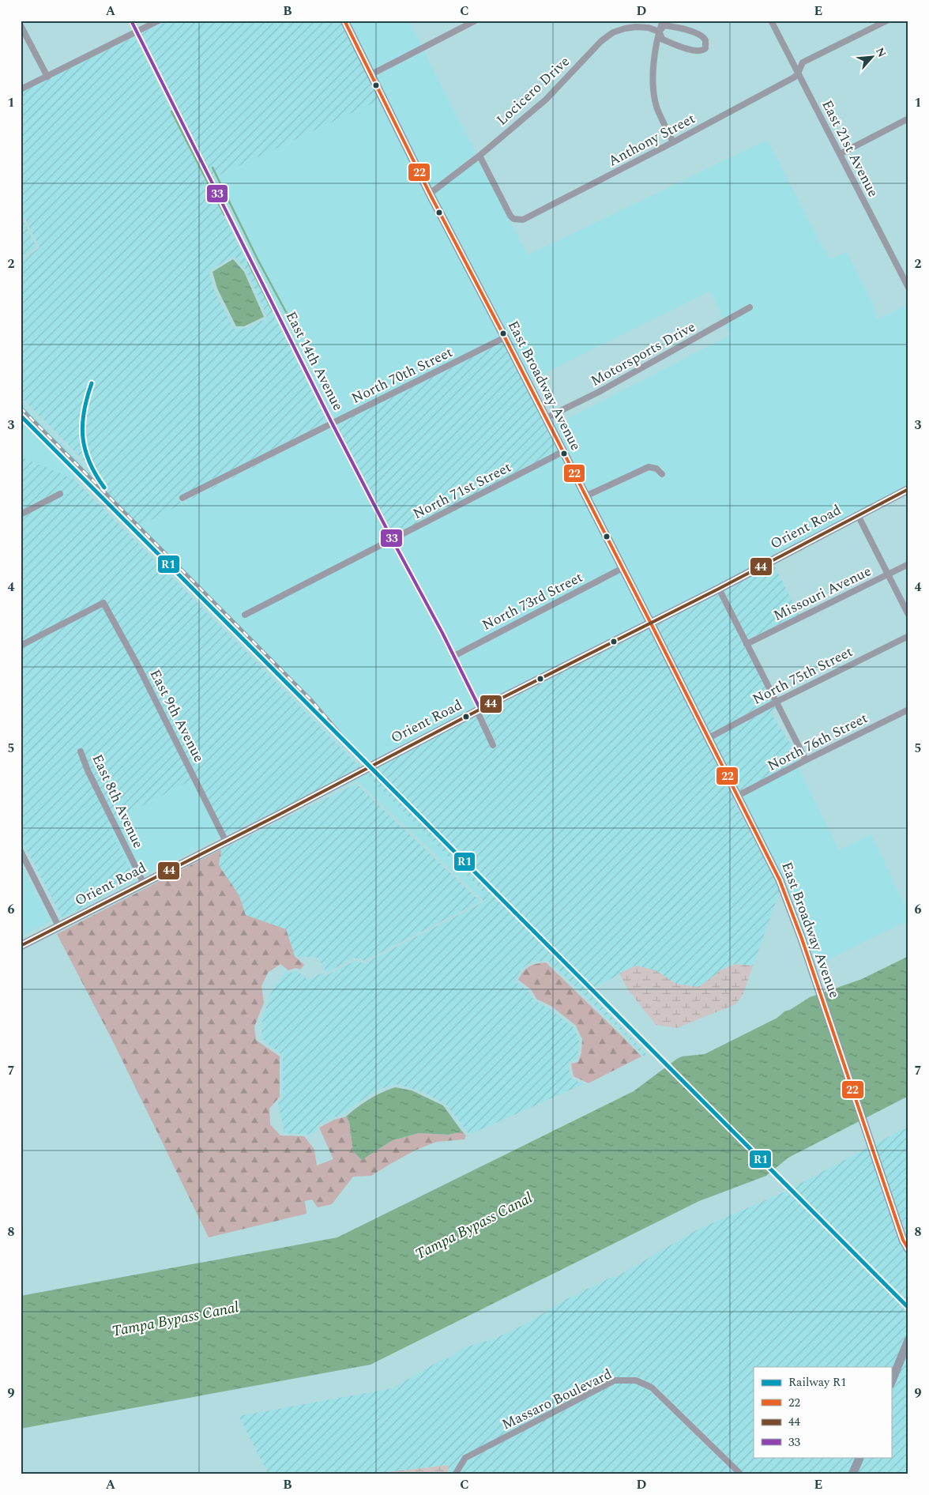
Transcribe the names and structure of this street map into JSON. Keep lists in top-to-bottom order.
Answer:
{
  "streets": {
    "main road": ["East Broadway Avenue", "Orient Road"],
    "street": [
      "Locicero Drive",
      "Anthony Street",
      "East 21st Avenue",
      "Motorsports Drive",
      "East 14th Avenue",
      "North 70th Street",
      "North 71st Street",
      "Missouri Avenue",
      "North 73rd Street",
      "North 75th Street",
      "East 9th Avenue",
      "North 76th Street",
      "East 8th Avenue",
      "Massaro Boulevard"
    ]
  },
  "crossings": [
    ["Locicero Drive", "Anthony Street"],
    ["Locicero Drive", "East Broadway Avenue"],
    ["Anthony Street", "East 21st Avenue"],
    ["Motorsports Drive", "East Broadway Avenue"],
    ["East 14th Avenue", "North 70th Street"],
    ["East 14th Avenue", "North 71st Street"],
    ["East 14th Avenue", "Orient Road"],
    ["East 14th Avenue", "North 73rd Street"],
    ["North 70th Street", "East Broadway Avenue"],
    ["East Broadway Avenue", "North 71st Street"],
    ["East Broadway Avenue", "Orient Road"],
    ["East Broadway Avenue", "North 73rd Street"],
    ["East Broadway Avenue", "North 75th Street"],
    ["East Broadway Avenue", "North 76th Street"],
    ["Orient Road", "East 9th Avenue"],
    ["Orient Road", "East 8th Avenue"]
  ],
  "water": ["Tampa Bypass Canal"],
  "lines": [
    "transit line 22",
    "transit line 33",
    "rail line R1",
    "transit line 44"
  ],
  "legend": [
    "Railway R1",
    "22",
    "44",
    "33"
  ],
  "north": "top right",
  "grid": {
    "columns": [
      "A",
      "B",
      "C",
      "D",
      "E"
    ],
    "rows": [
      "1",
      "2",
      "3",
      "4",
      "5",
      "6",
      "7",
      "8",
      "9"
    ]
  }
}
